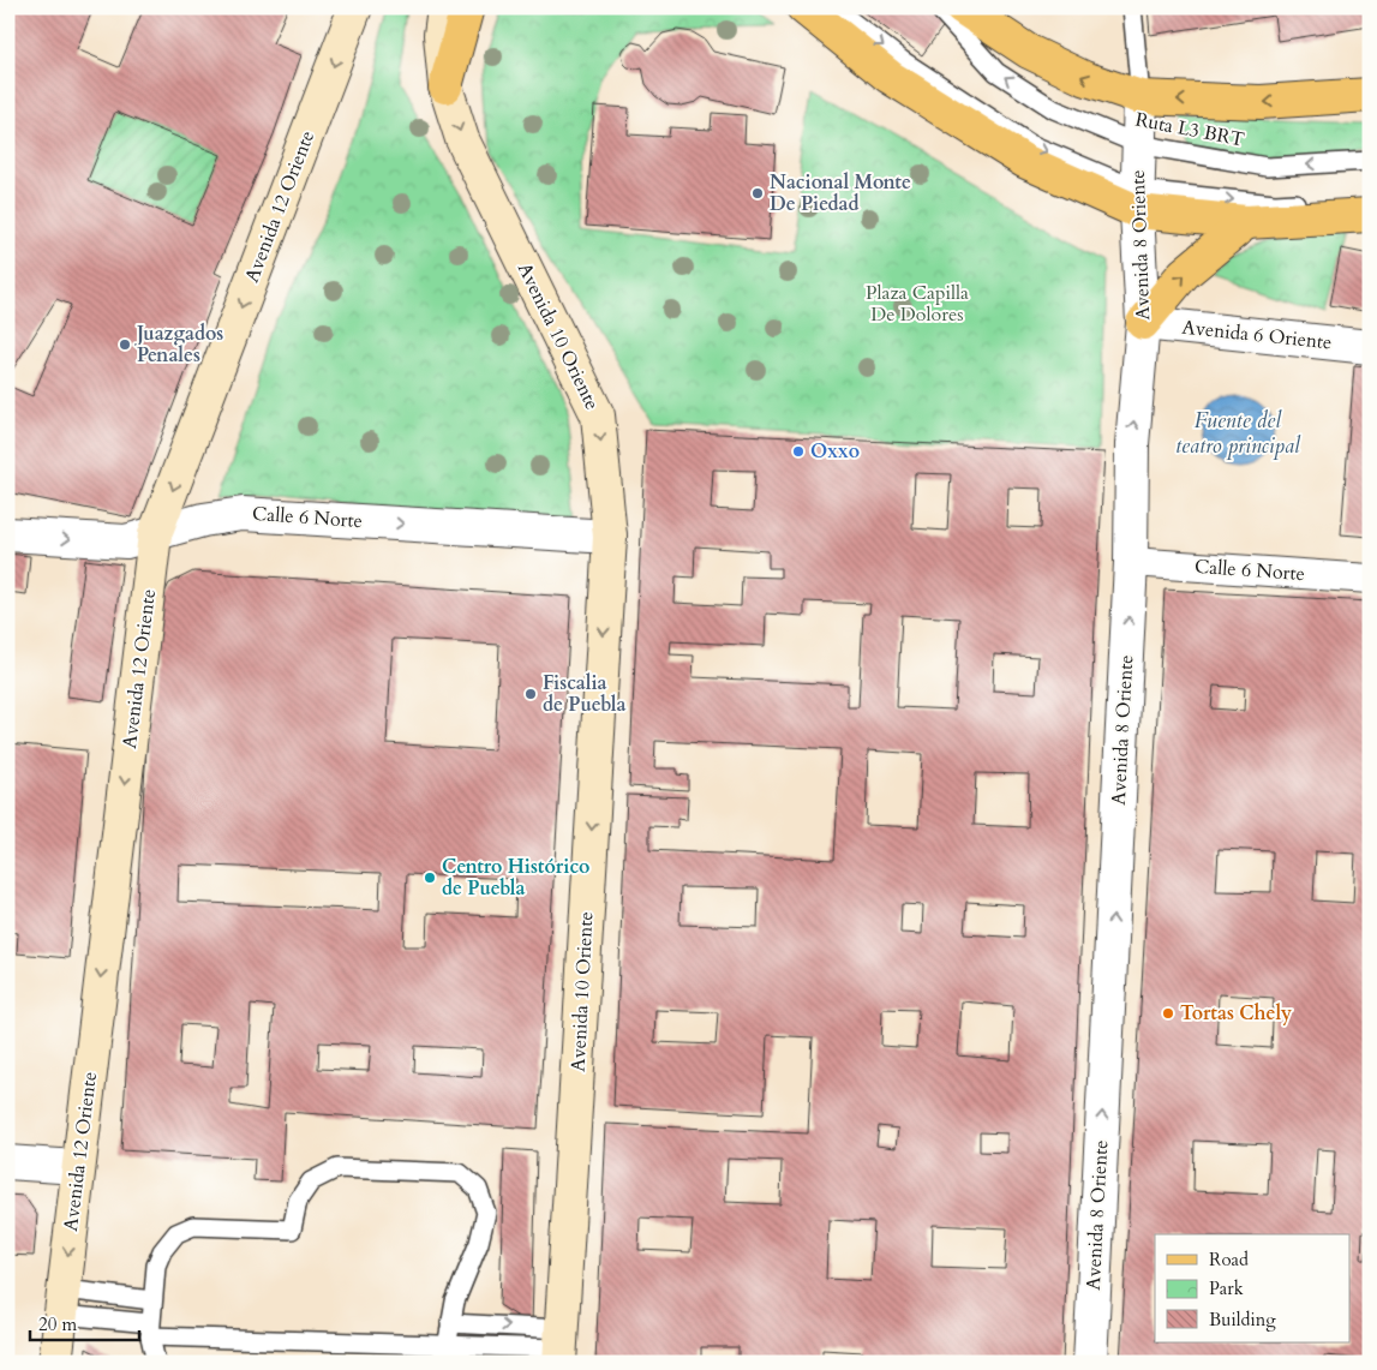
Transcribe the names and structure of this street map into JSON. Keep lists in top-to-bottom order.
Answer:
{
  "streets": {
    "main road": ["Avenida 12 Oriente", "Avenida 10 Oriente"],
    "street": ["Avenida 8 Oriente", "Avenida 6 Oriente", "Calle 6 Norte"],
    "lane": ["Ruta L3 BRT"]
  },
  "crossings": [
    ["Ruta L3 BRT", "Avenida 8 Oriente"],
    ["Avenida 12 Oriente", "Calle 6 Norte"],
    ["Avenida 8 Oriente", "Avenida 6 Oriente"],
    ["Avenida 8 Oriente", "Calle 6 Norte"],
    ["Avenida 10 Oriente", "Calle 6 Norte"]
  ],
  "one_way": [
    "Avenida 12 Oriente",
    "Avenida 8 Oriente",
    "Avenida 10 Oriente",
    "Calle 6 Norte"
  ],
  "water": ["Fuente del teatro principal"],
  "parks": ["Plaza Capilla De Dolores"],
  "places": [
    "Nacional Monte De Piedad",
    "Juazgados Penales",
    "Oxxo",
    "Fiscalia de Puebla",
    "Centro Histórico de Puebla",
    "Tortas Chely"
  ],
  "legend": ["Road", "Park", "Building"],
  "scale_bar": "20 m"
}
